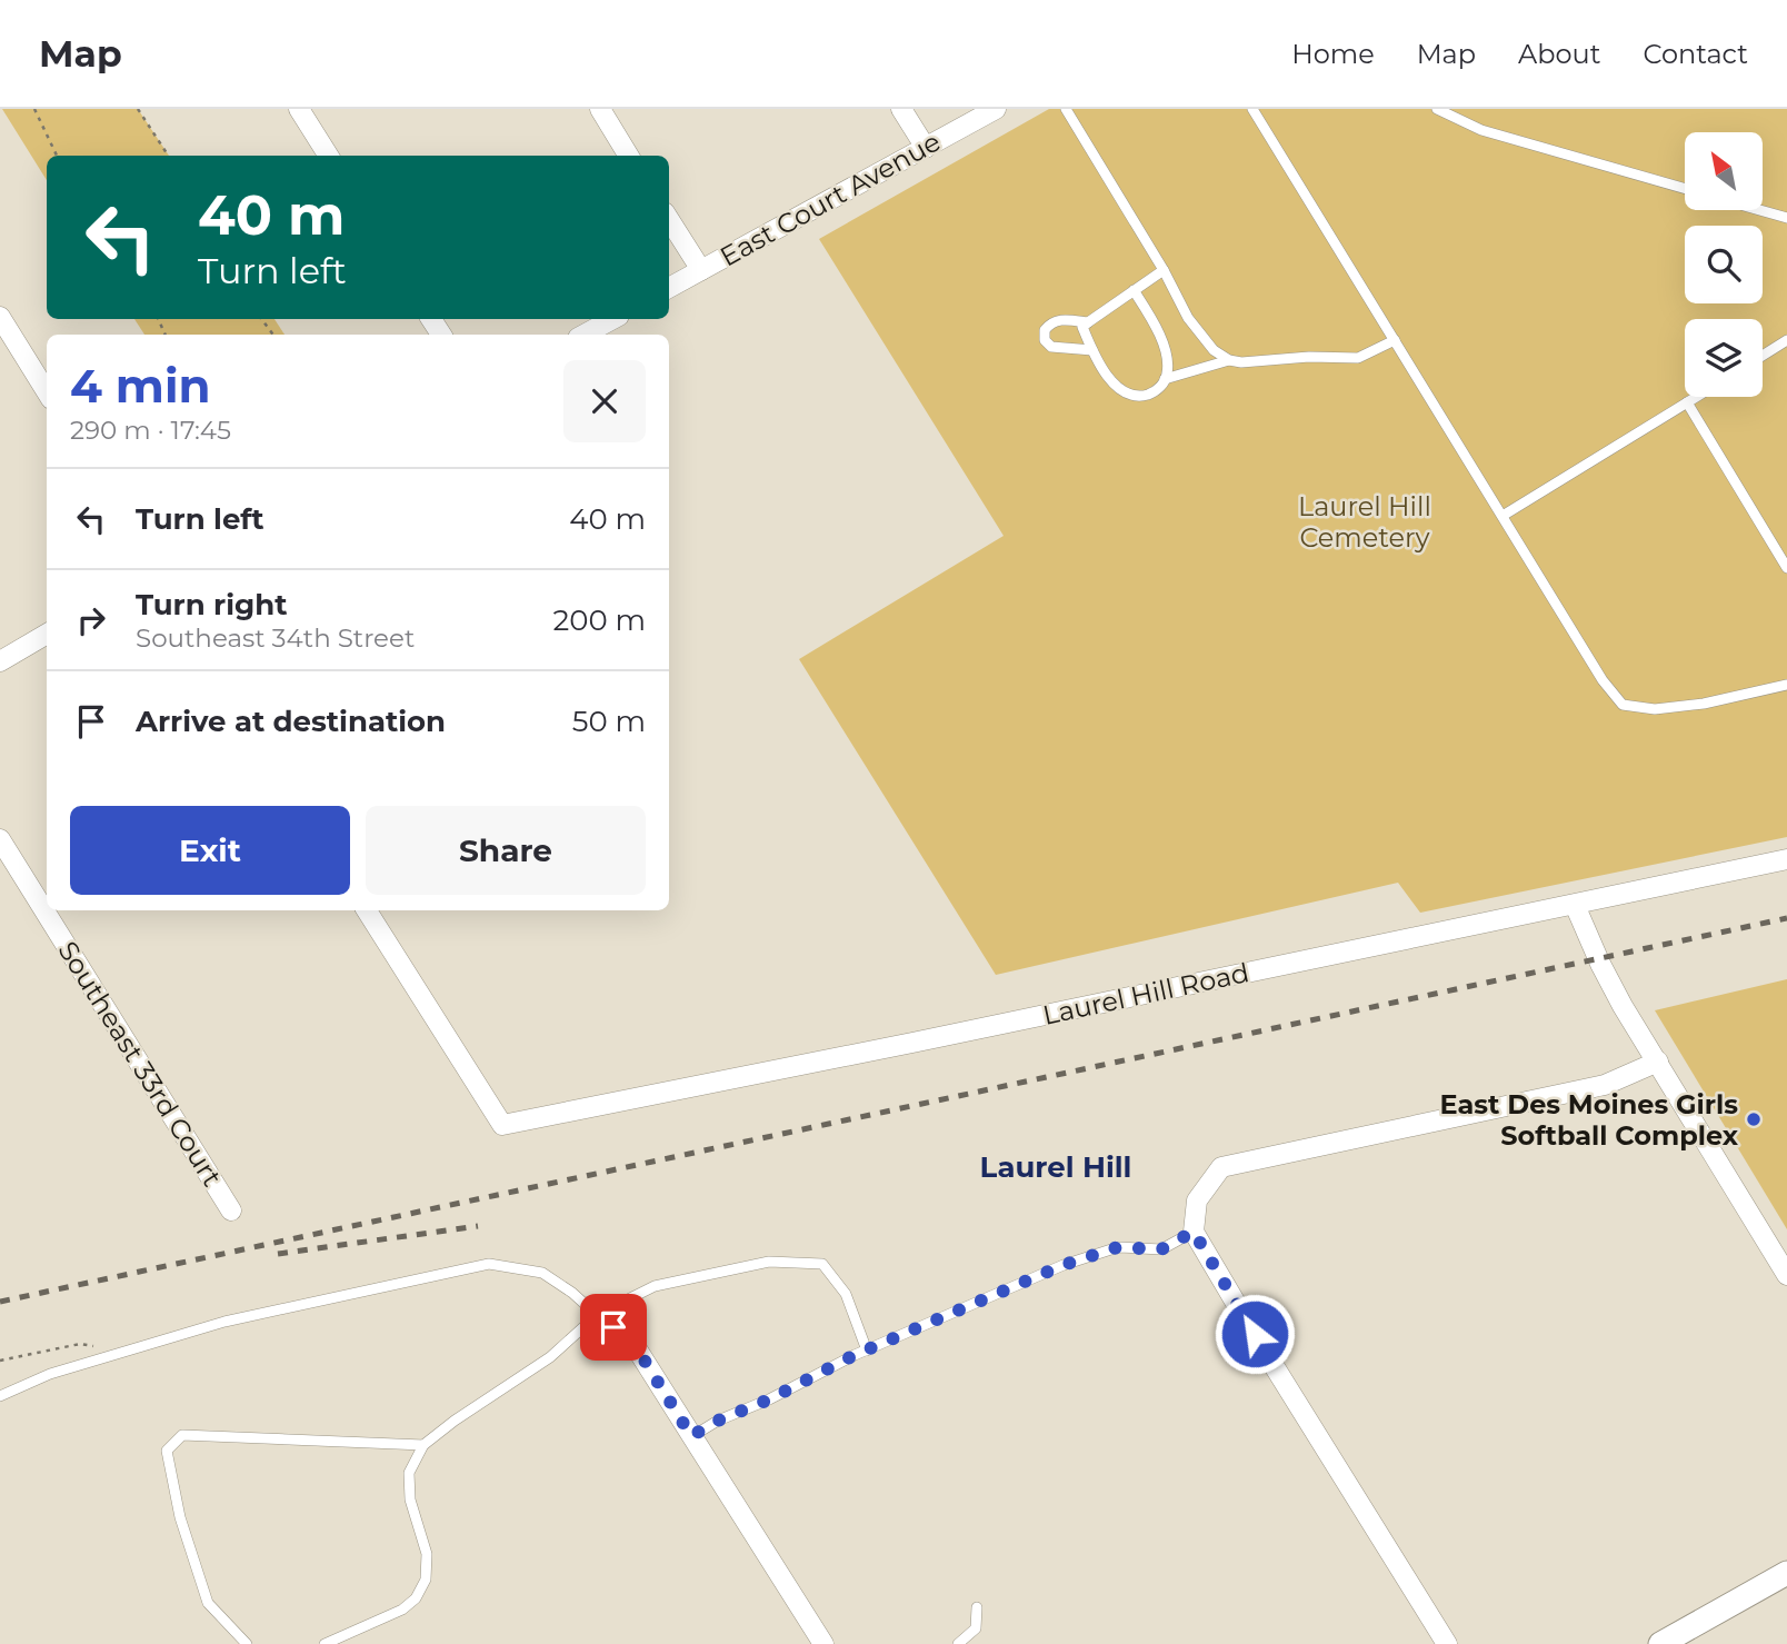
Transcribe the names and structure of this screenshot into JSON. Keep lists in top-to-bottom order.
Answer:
{
  "streets": {
    "street": ["East Court Avenue", "Laurel Hill Road", "Southeast 33rd Court"]
  },
  "districts": ["Laurel Hill"],
  "parks": ["Laurel Hill Cemetery"],
  "places": ["East Des Moines Girls Softball Complex"],
  "north": "top left",
  "page": {
    "header": "Map",
    "nav": [
      "Home",
      "Map",
      "About",
      "Contact"
    ],
    "turn": ["40 m", "Turn left"],
    "heading": ["4 min", "290 m · 17:45"],
    "list": [
      {
        "name": "Turn left",
        "value": "40 m"
      },
      {
        "name": "Turn right",
        "note": "Southeast 34th Street",
        "value": "200 m"
      },
      {
        "name": "Arrive at destination",
        "value": "50 m"
      }
    ],
    "buttons": ["Exit", "Share"]
  }
}
